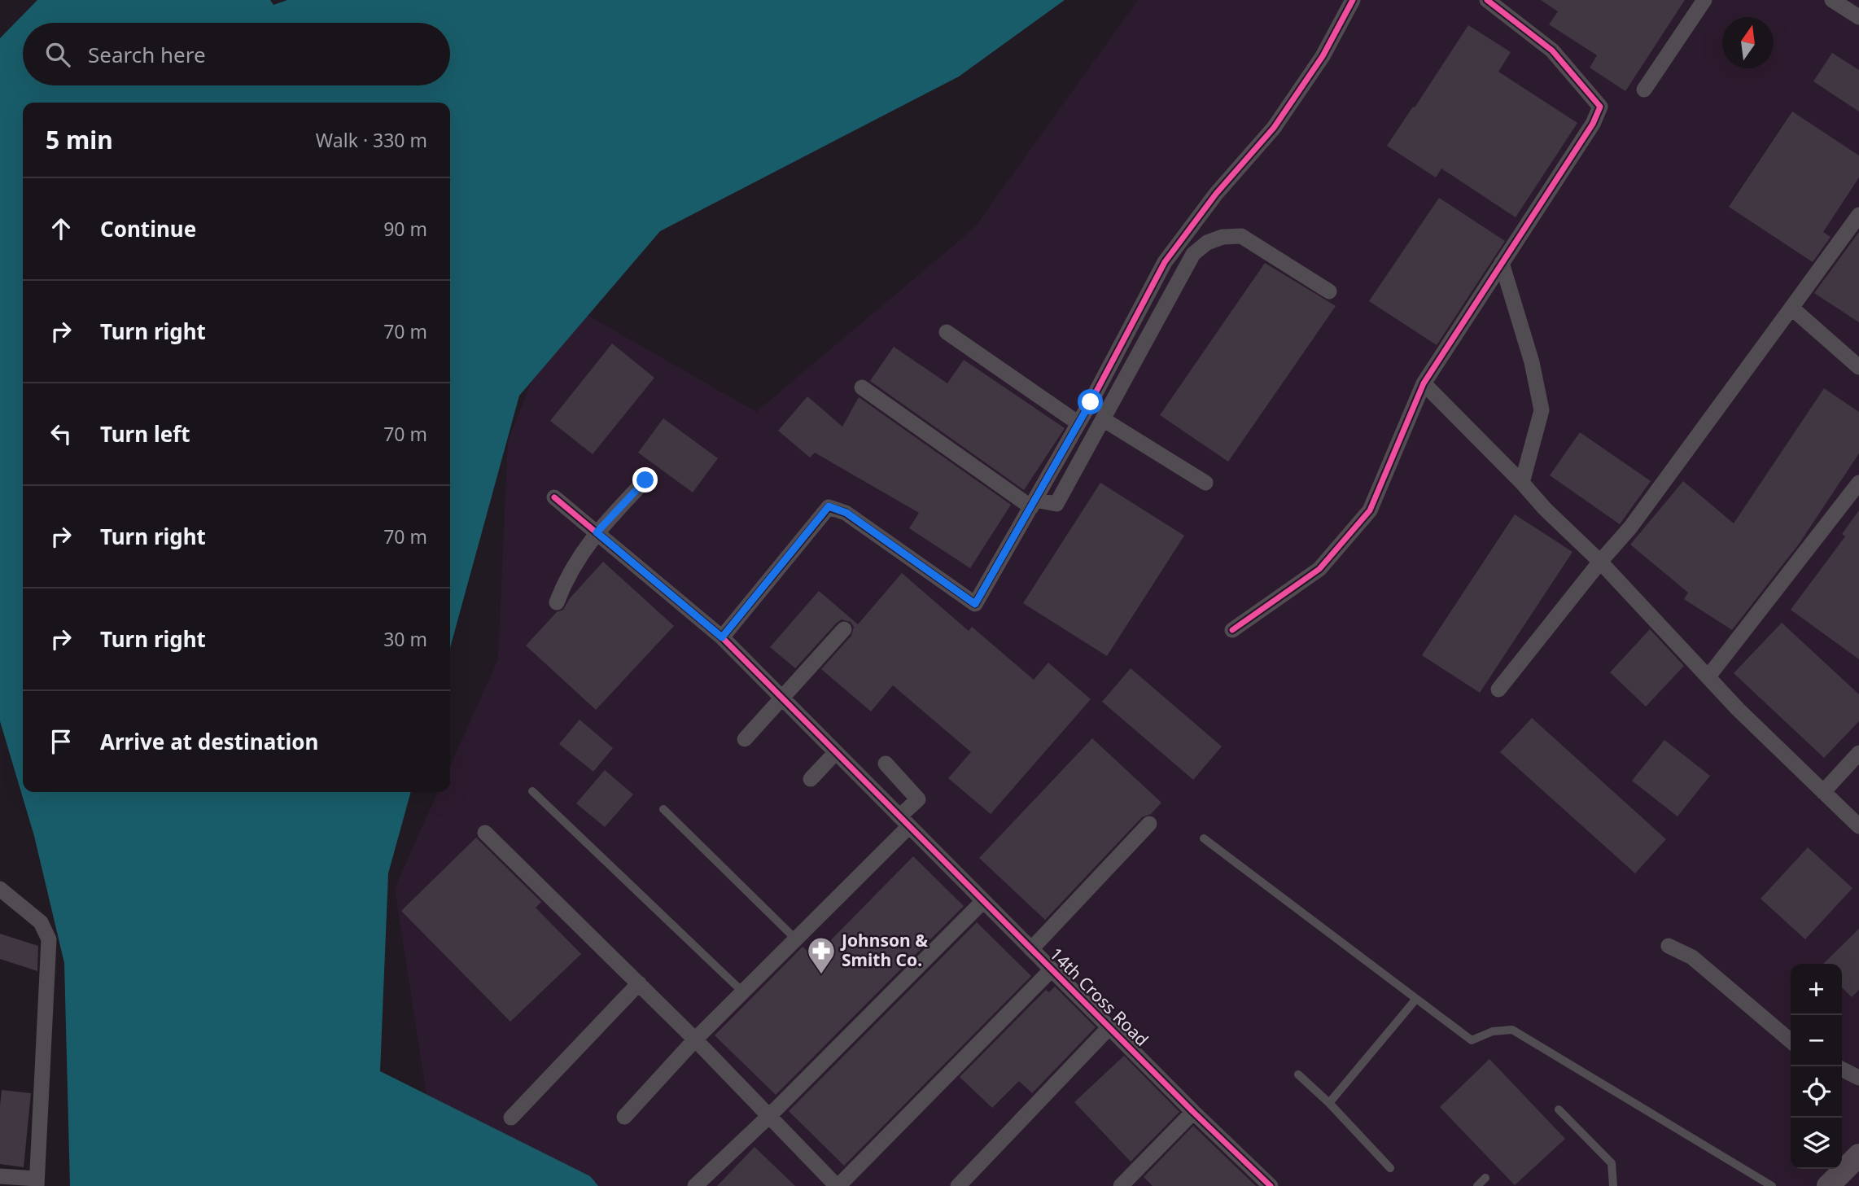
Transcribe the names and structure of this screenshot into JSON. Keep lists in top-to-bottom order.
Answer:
{
  "streets": {
    "street": ["14th Cross Road"]
  },
  "places": {
    "pharmacy": ["Johnson & Smith Co."]
  },
  "north": "top",
  "page": {
    "search": "Search here",
    "heading": ["5 min", "Walk · 330 m"],
    "list": [
      ["Continue", "90 m"],
      ["Turn right", "70 m"],
      ["Turn left", "70 m"],
      ["Turn right", "70 m"],
      ["Turn right", "30 m"],
      "Arrive at destination"
    ],
    "map_buttons": ["+", "−"]
  }
}
